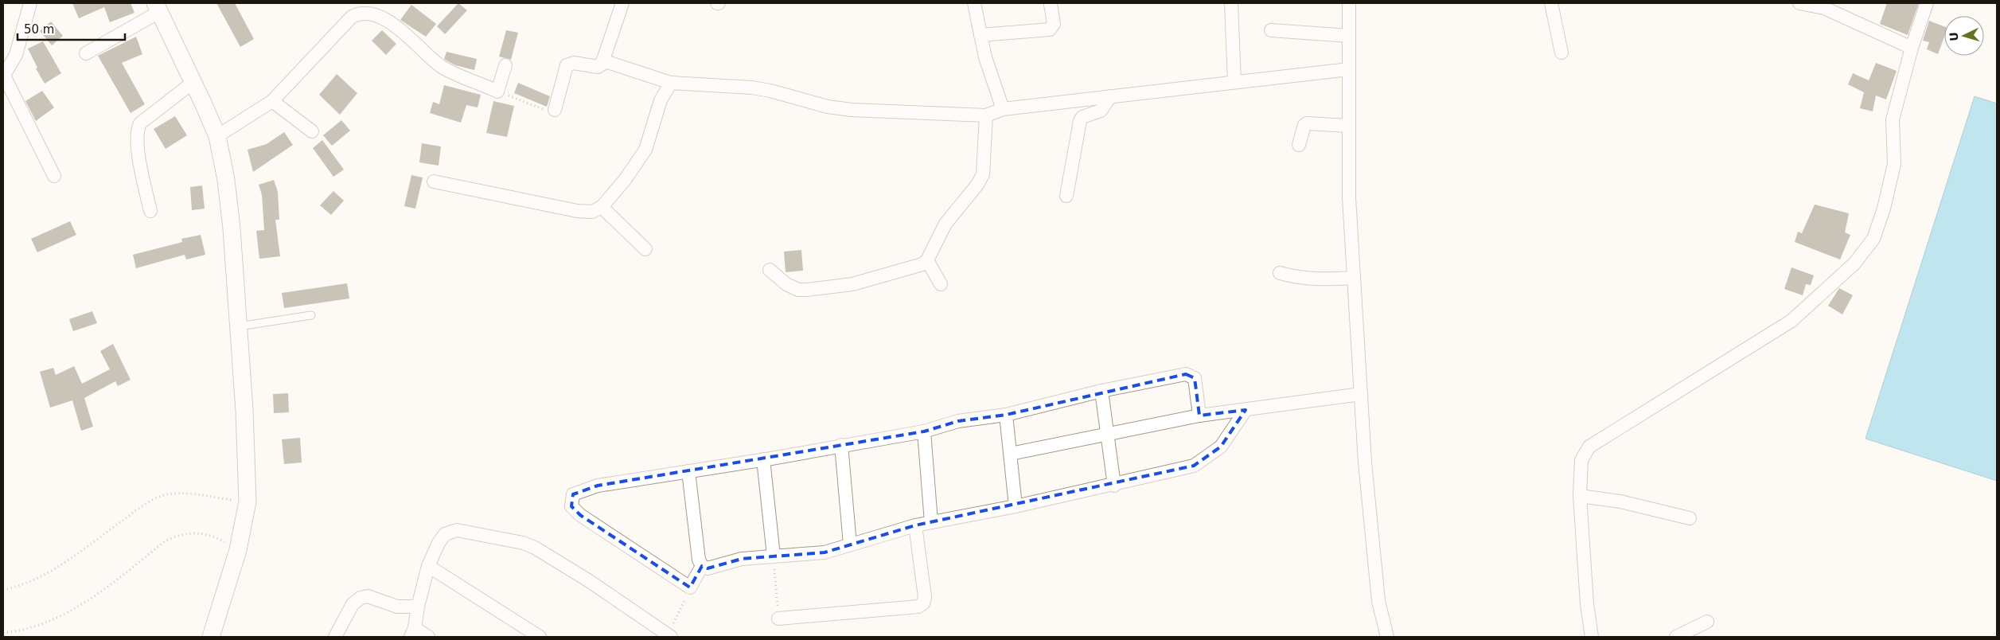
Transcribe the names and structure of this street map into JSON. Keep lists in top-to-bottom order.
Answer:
{
  "scale_bar": "50 m",
  "north": "left"
}
